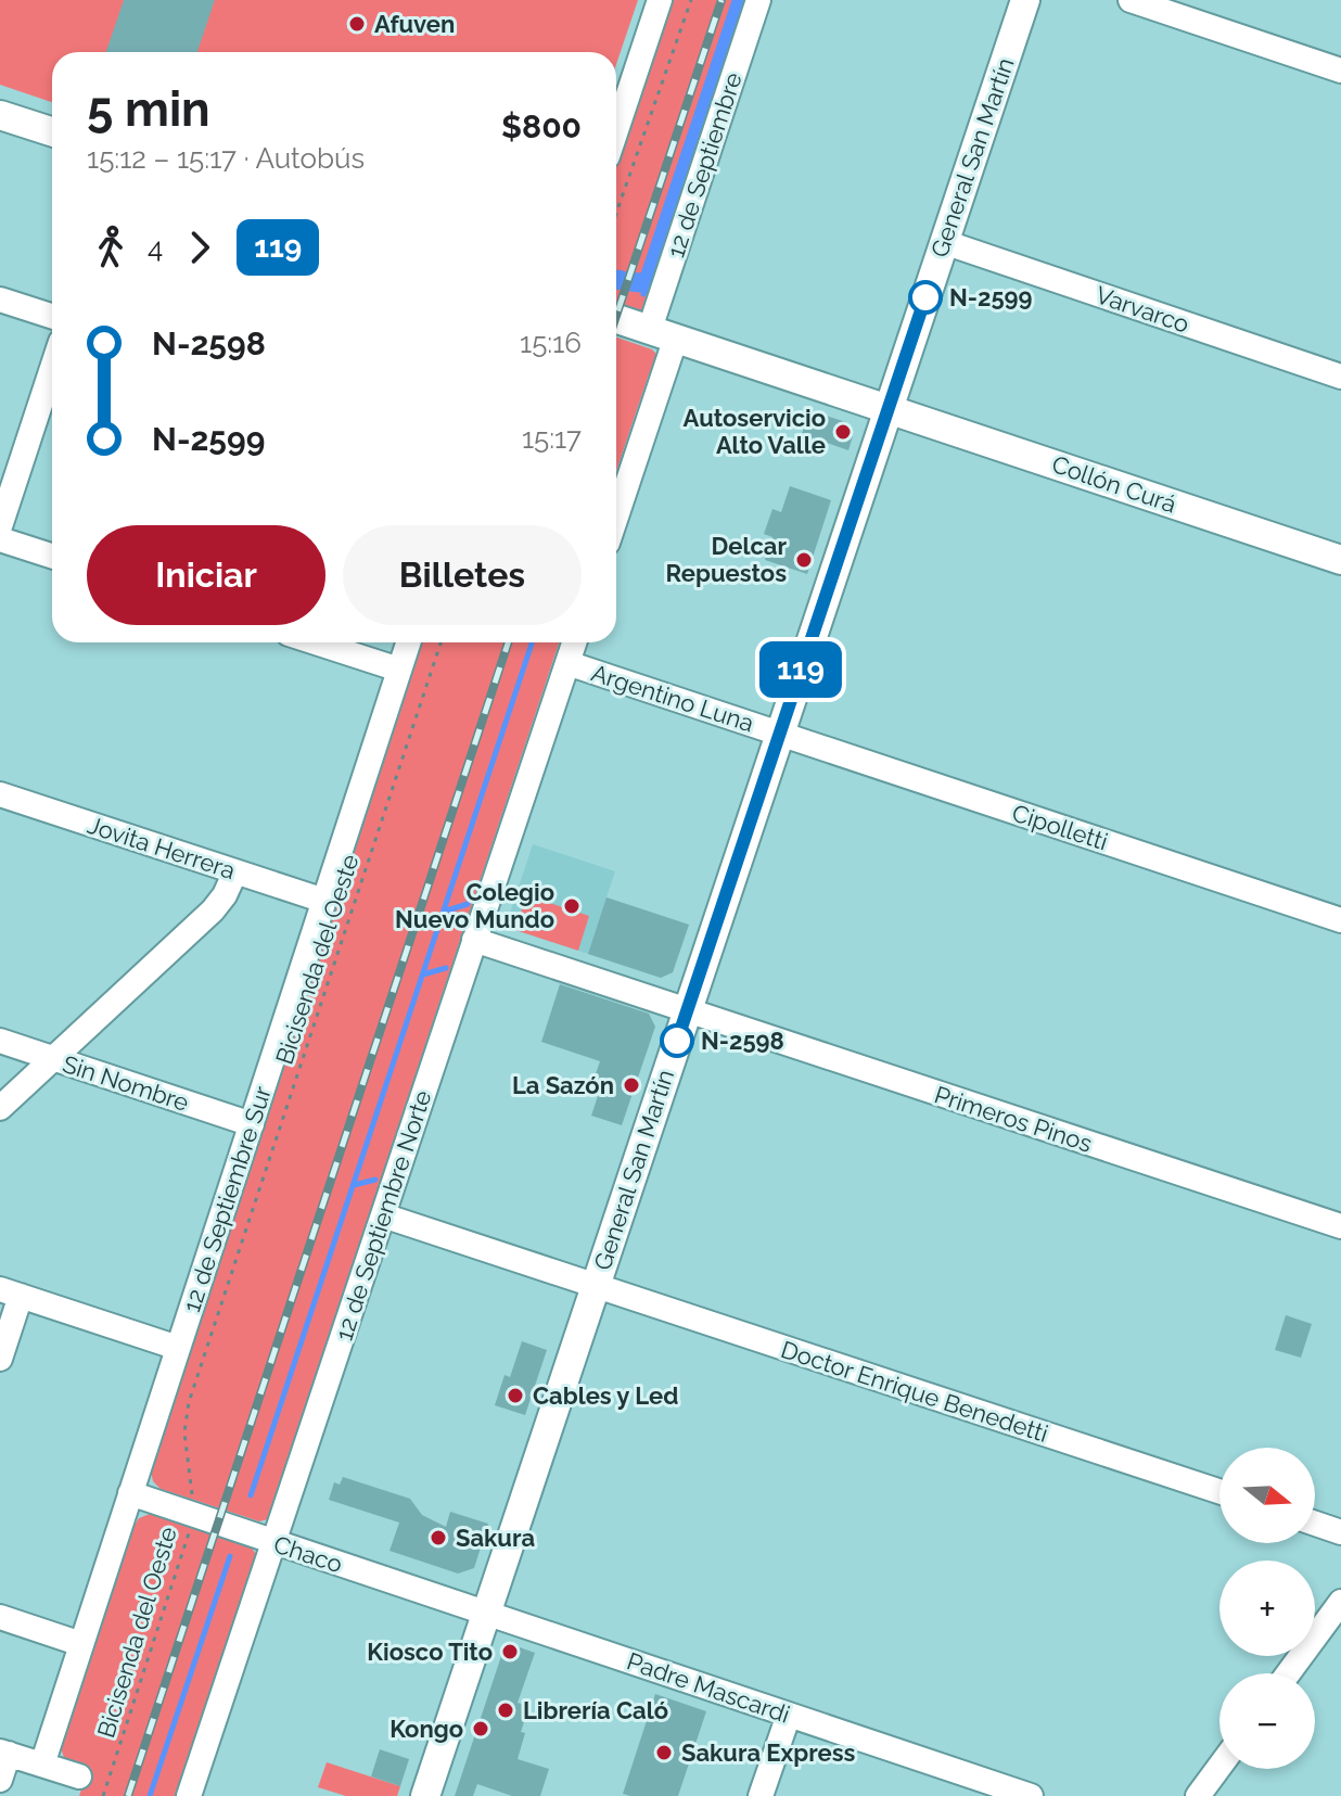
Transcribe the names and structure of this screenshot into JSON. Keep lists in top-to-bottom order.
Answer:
{
  "streets": {
    "main road": ["General San Martín", "Collón Curá"],
    "street": [
      "12 de Septiembre",
      "Varvarco",
      "Argentino Luna",
      "Cipolletti",
      "Jovita Herrera",
      "Sin Nombre",
      "Primeros Pinos",
      "12 de Septiembre Sur",
      "12 de Septiembre Norte",
      "Doctor Enrique Benedetti",
      "Chaco",
      "Padre Mascardi"
    ],
    "path": ["Bicisenda del Oeste"]
  },
  "crossings": [
    ["General San Martín", "Varvarco"],
    ["General San Martín", "Collón Curá"],
    ["General San Martín", "Argentino Luna"],
    ["General San Martín", "Cipolletti"],
    ["General San Martín", "Primeros Pinos"],
    ["General San Martín", "Doctor Enrique Benedetti"],
    ["General San Martín", "Chaco"],
    ["General San Martín", "Padre Mascardi"],
    ["12 de Septiembre", "Collón Curá"],
    ["Argentino Luna", "Cipolletti"],
    ["Argentino Luna", "12 de Septiembre Norte"],
    ["Jovita Herrera", "12 de Septiembre Sur"],
    ["Bicisenda del Oeste", "Chaco"],
    ["Sin Nombre", "12 de Septiembre Sur"],
    ["12 de Septiembre Sur", "Chaco"],
    ["12 de Septiembre Norte", "Chaco"],
    ["Chaco", "Padre Mascardi"]
  ],
  "places": [
    "Afuven",
    "N-2599",
    "Autoservicio Alto Valle",
    "Delcar Repuestos",
    "Colegio Nuevo Mundo",
    "N-2598",
    "La Sazón",
    "Cables y Led",
    "Sakura",
    "Kiosco Tito",
    "Librería Caló",
    "Kongo",
    "Sakura Express"
  ],
  "lines": ["bus line 119"],
  "north": "right",
  "page": {
    "on_map": "119",
    "heading": ["5 min", "15:12 – 15:17 · Autobús", "$800"],
    "legs": ["4", "119"],
    "list": [
      {
        "name": "N-2598",
        "value": "15:16"
      },
      {
        "name": "N-2599",
        "value": "15:17"
      }
    ],
    "buttons": ["Iniciar", "Billetes"],
    "map_buttons": ["+", "−"]
  }
}
